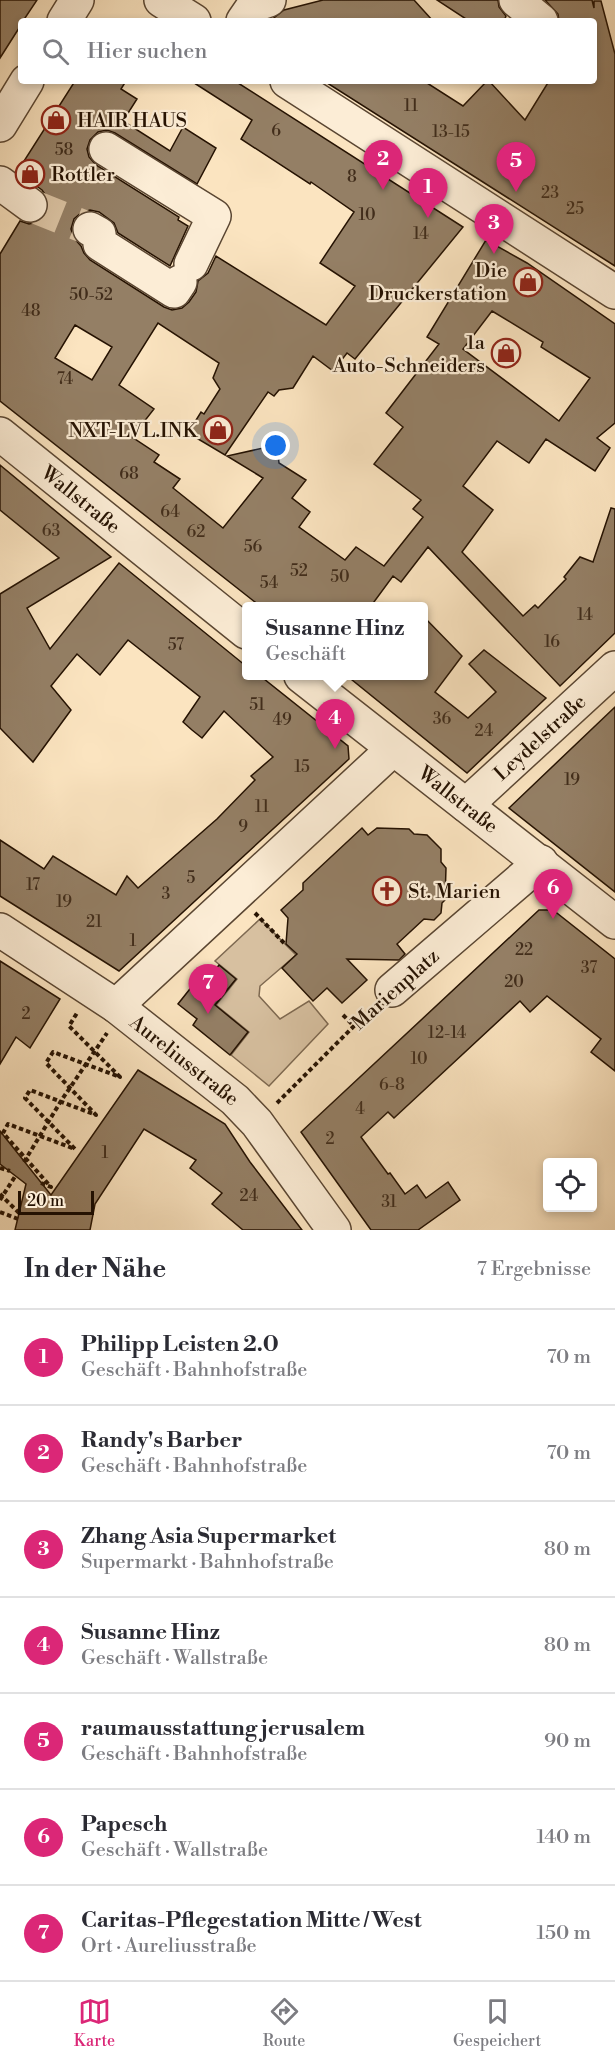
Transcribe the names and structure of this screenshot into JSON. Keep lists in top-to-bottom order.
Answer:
{
  "streets": {
    "street": [
      "Wallstraße",
      "Leydelstraße",
      "Marienplatz",
      "Aureliusstraße"
    ]
  },
  "crossings": [
    ["Wallstraße", "Leydelstraße"],
    ["Wallstraße", "Marienplatz"],
    ["Marienplatz", "Aureliusstraße"]
  ],
  "places": {
    "shop": [
      "HAIR HAUS",
      "Rottler",
      "Die Druckerstation",
      "1a Auto-Schneiders",
      "NXT-LVL.INK"
    ],
    "church": ["St. Marien"]
  },
  "house_numbers": [
    "11",
    "6",
    "13-15",
    "58",
    "8",
    "23",
    "25",
    "10",
    "14",
    "50-52",
    "48",
    "74",
    "68",
    "64",
    "63",
    "62",
    "56",
    "52",
    "50",
    "54",
    "14",
    "16",
    "57",
    "51",
    "36",
    "49",
    "24",
    "15",
    "19",
    "11",
    "9",
    "5",
    "17",
    "3",
    "19",
    "21",
    "1",
    "22",
    "37",
    "20",
    "2",
    "12-14",
    "10",
    "6-8",
    "4",
    "2",
    "1",
    "24",
    "31"
  ],
  "scale_bar": "20 m",
  "page": {
    "search": "Hier suchen",
    "pins": [
      "2",
      "5",
      "1",
      "3",
      "4",
      "6",
      "7"
    ],
    "popup": ["Susanne Hinz", "Geschäft"],
    "scale": "20 m",
    "heading": ["In der Nähe", "7 Ergebnisse"],
    "list": [
      {
        "mark": "1",
        "name": "Philipp Leisten 2.0",
        "note": "Geschäft · Bahnhofstraße",
        "value": "70 m"
      },
      {
        "mark": "2",
        "name": "Randy's Barber",
        "note": "Geschäft · Bahnhofstraße",
        "value": "70 m"
      },
      {
        "mark": "3",
        "name": "Zhang Asia Supermarket",
        "note": "Supermarkt · Bahnhofstraße",
        "value": "80 m"
      },
      {
        "mark": "4",
        "name": "Susanne Hinz",
        "note": "Geschäft · Wallstraße",
        "value": "80 m"
      },
      {
        "mark": "5",
        "name": "raumausstattung jerusalem",
        "note": "Geschäft · Bahnhofstraße",
        "value": "90 m"
      },
      {
        "mark": "6",
        "name": "Papesch",
        "note": "Geschäft · Wallstraße",
        "value": "140 m"
      },
      {
        "mark": "7",
        "name": "Caritas-Pflegestation Mitte / West",
        "note": "Ort · Aureliusstraße",
        "value": "150 m"
      }
    ],
    "nav": ["Karte", "Route", "Gespeichert"]
  }
}
